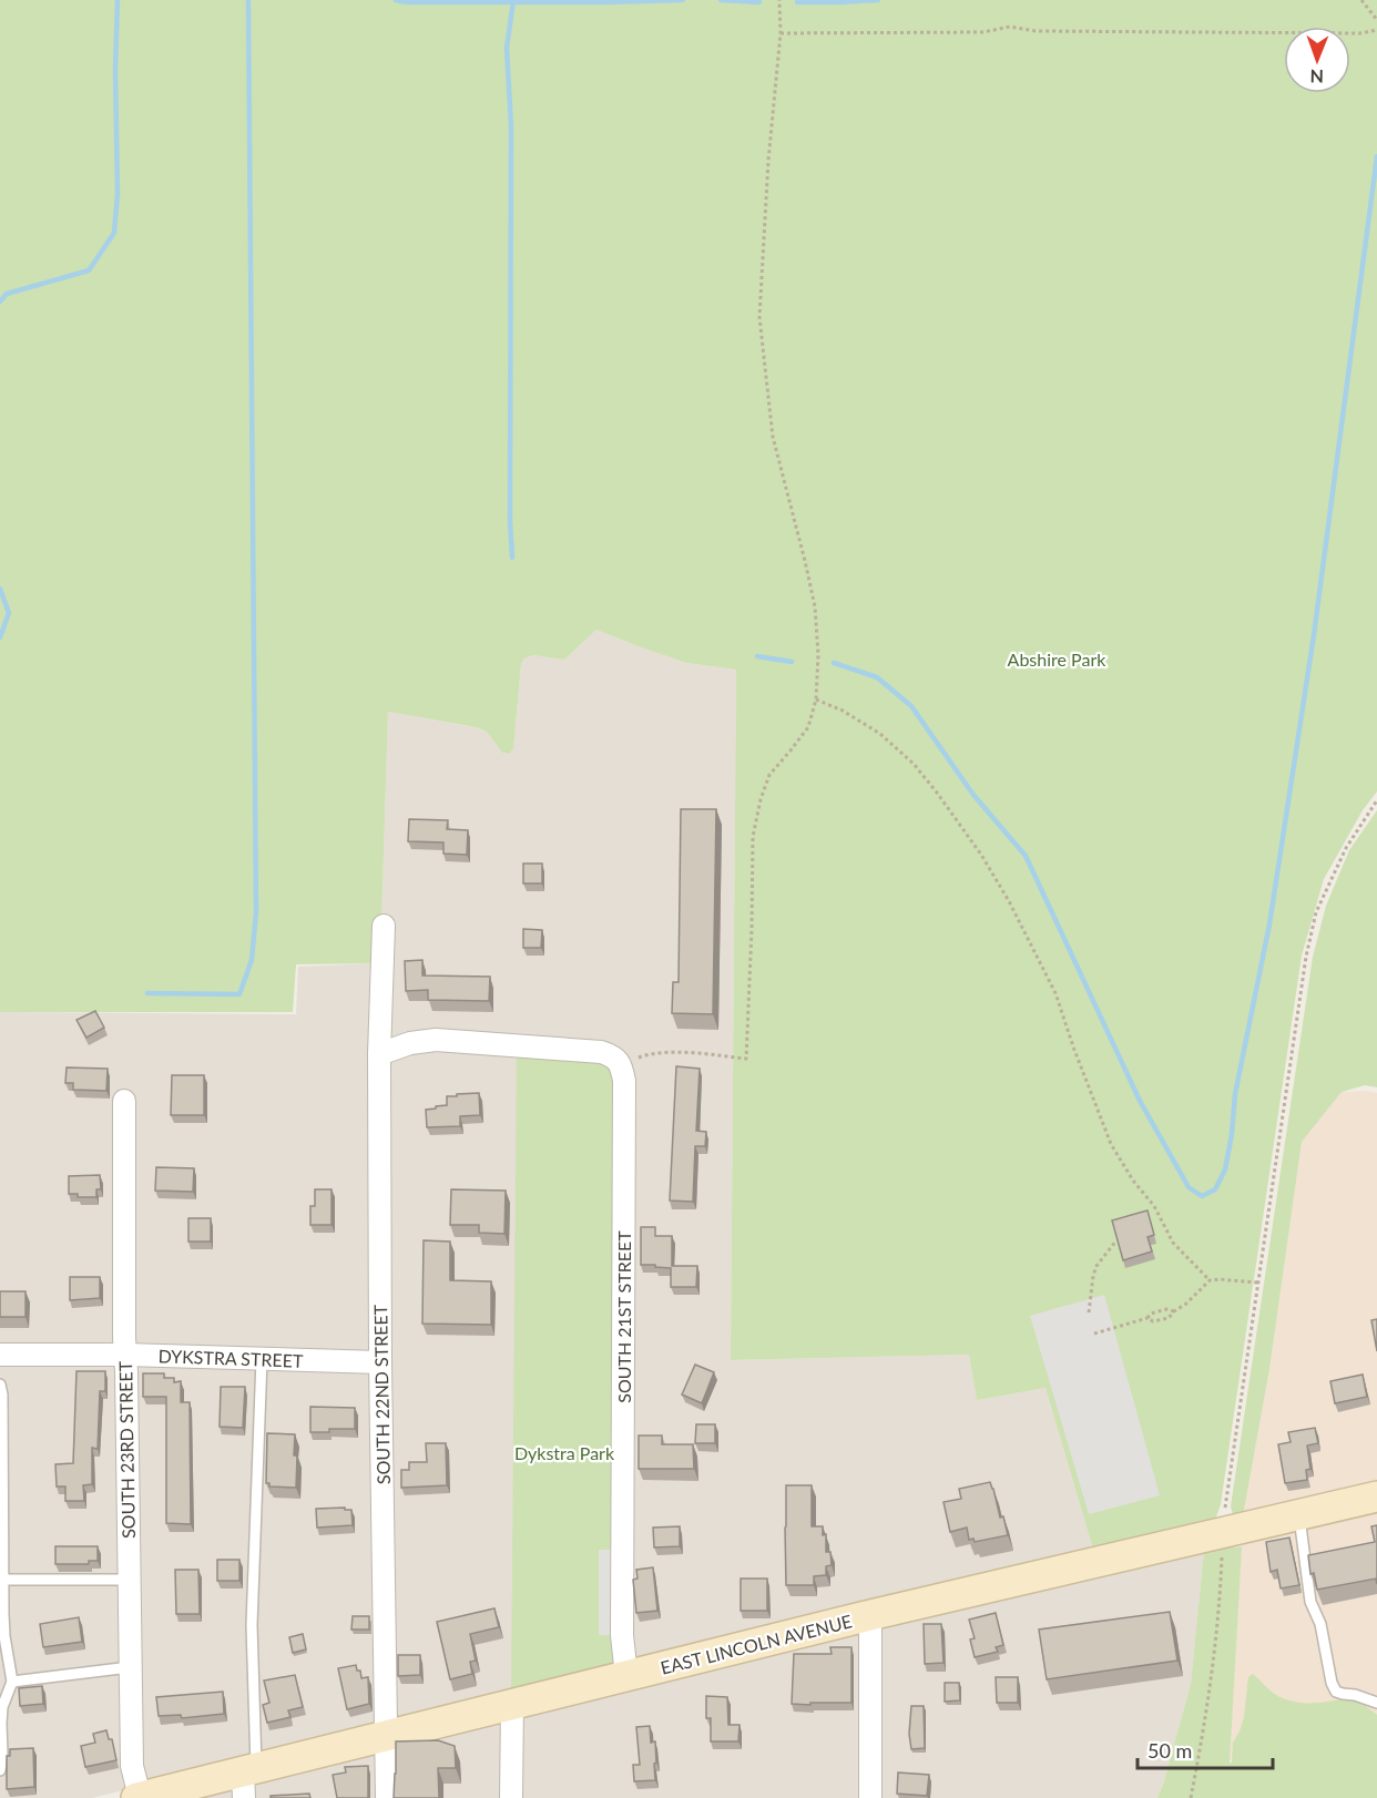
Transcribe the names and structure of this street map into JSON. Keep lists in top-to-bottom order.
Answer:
{
  "streets": {
    "main road": ["EAST LINCOLN AVENUE"],
    "street": [
      "SOUTH 21ST STREET",
      "DYKSTRA STREET",
      "SOUTH 22ND STREET",
      "SOUTH 23RD STREET"
    ]
  },
  "crossings": [
    ["SOUTH 21ST STREET", "EAST LINCOLN AVENUE"],
    ["DYKSTRA STREET", "SOUTH 22ND STREET"],
    ["DYKSTRA STREET", "SOUTH 23RD STREET"],
    ["SOUTH 22ND STREET", "EAST LINCOLN AVENUE"],
    ["SOUTH 23RD STREET", "EAST LINCOLN AVENUE"]
  ],
  "parks": ["Abshire Park", "Dykstra Park"],
  "scale_bar": "50 m",
  "north": "bottom"
}
